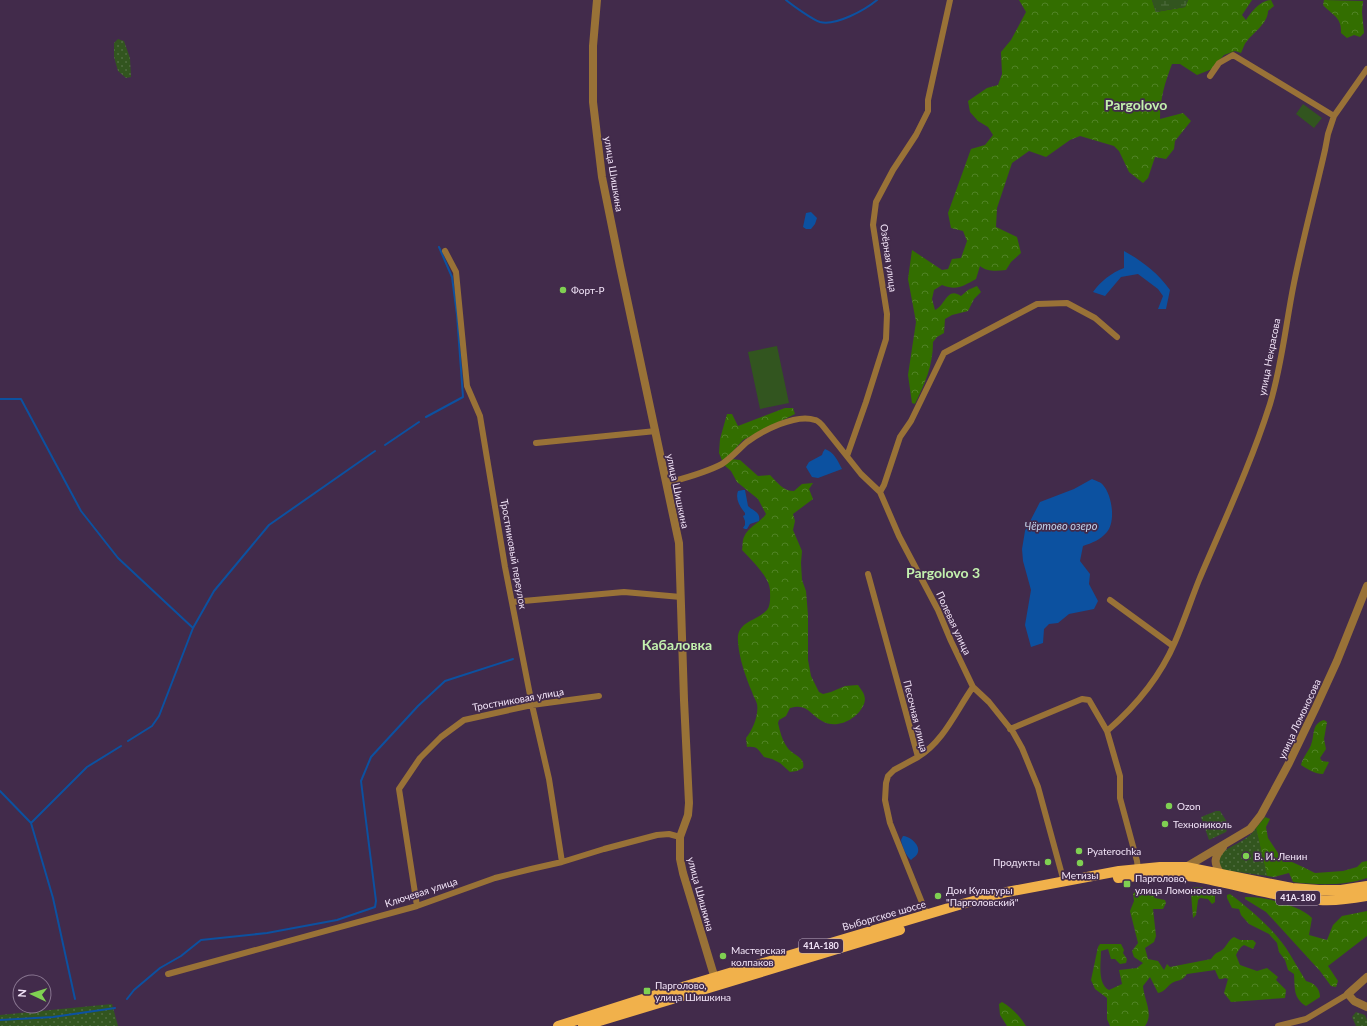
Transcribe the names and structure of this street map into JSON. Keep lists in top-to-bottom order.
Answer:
{
  "streets": {
    "main road": ["41А-180", "Выборгское шоссе"],
    "street": [
      "улица Шишкина",
      "Озёрная улица",
      "улица Некрасова",
      "Тростниковый переулок",
      "Полевая улица",
      "Тростниковая улица",
      "Песочная улица",
      "улица Ломоносова",
      "Ключевая улица"
    ]
  },
  "crossings": [
    ["улица Шишкина", "Ключевая улица"],
    ["улица Шишкина", "Выборгское шоссе"],
    ["Тростниковый переулок", "Тростниковая улица"],
    ["Тростниковый переулок", "Ключевая улица"],
    ["Полевая улица", "Выборгское шоссе"],
    ["Тростниковая улица", "Ключевая улица"],
    ["Песочная улица", "Выборгское шоссе"],
    ["улица Ломоносова", "Выборгское шоссе"]
  ],
  "districts": ["Pargolovo", "Pargolovo 3", "Кабаловка"],
  "water": ["Чёртово озеро"],
  "places": {
    "other": [
      "Форт-Р",
      "Ozon",
      "Технониколь",
      "Pyaterochka",
      "В. И. Ленин",
      "Продукты",
      "Метизы",
      "Дом Культуры \"Парголовский\"",
      "Мастерская колпаков"
    ],
    "transit": ["Парголово, улица Ломоносова", "Парголово, улица Шишкина"]
  },
  "north": "left"
}
